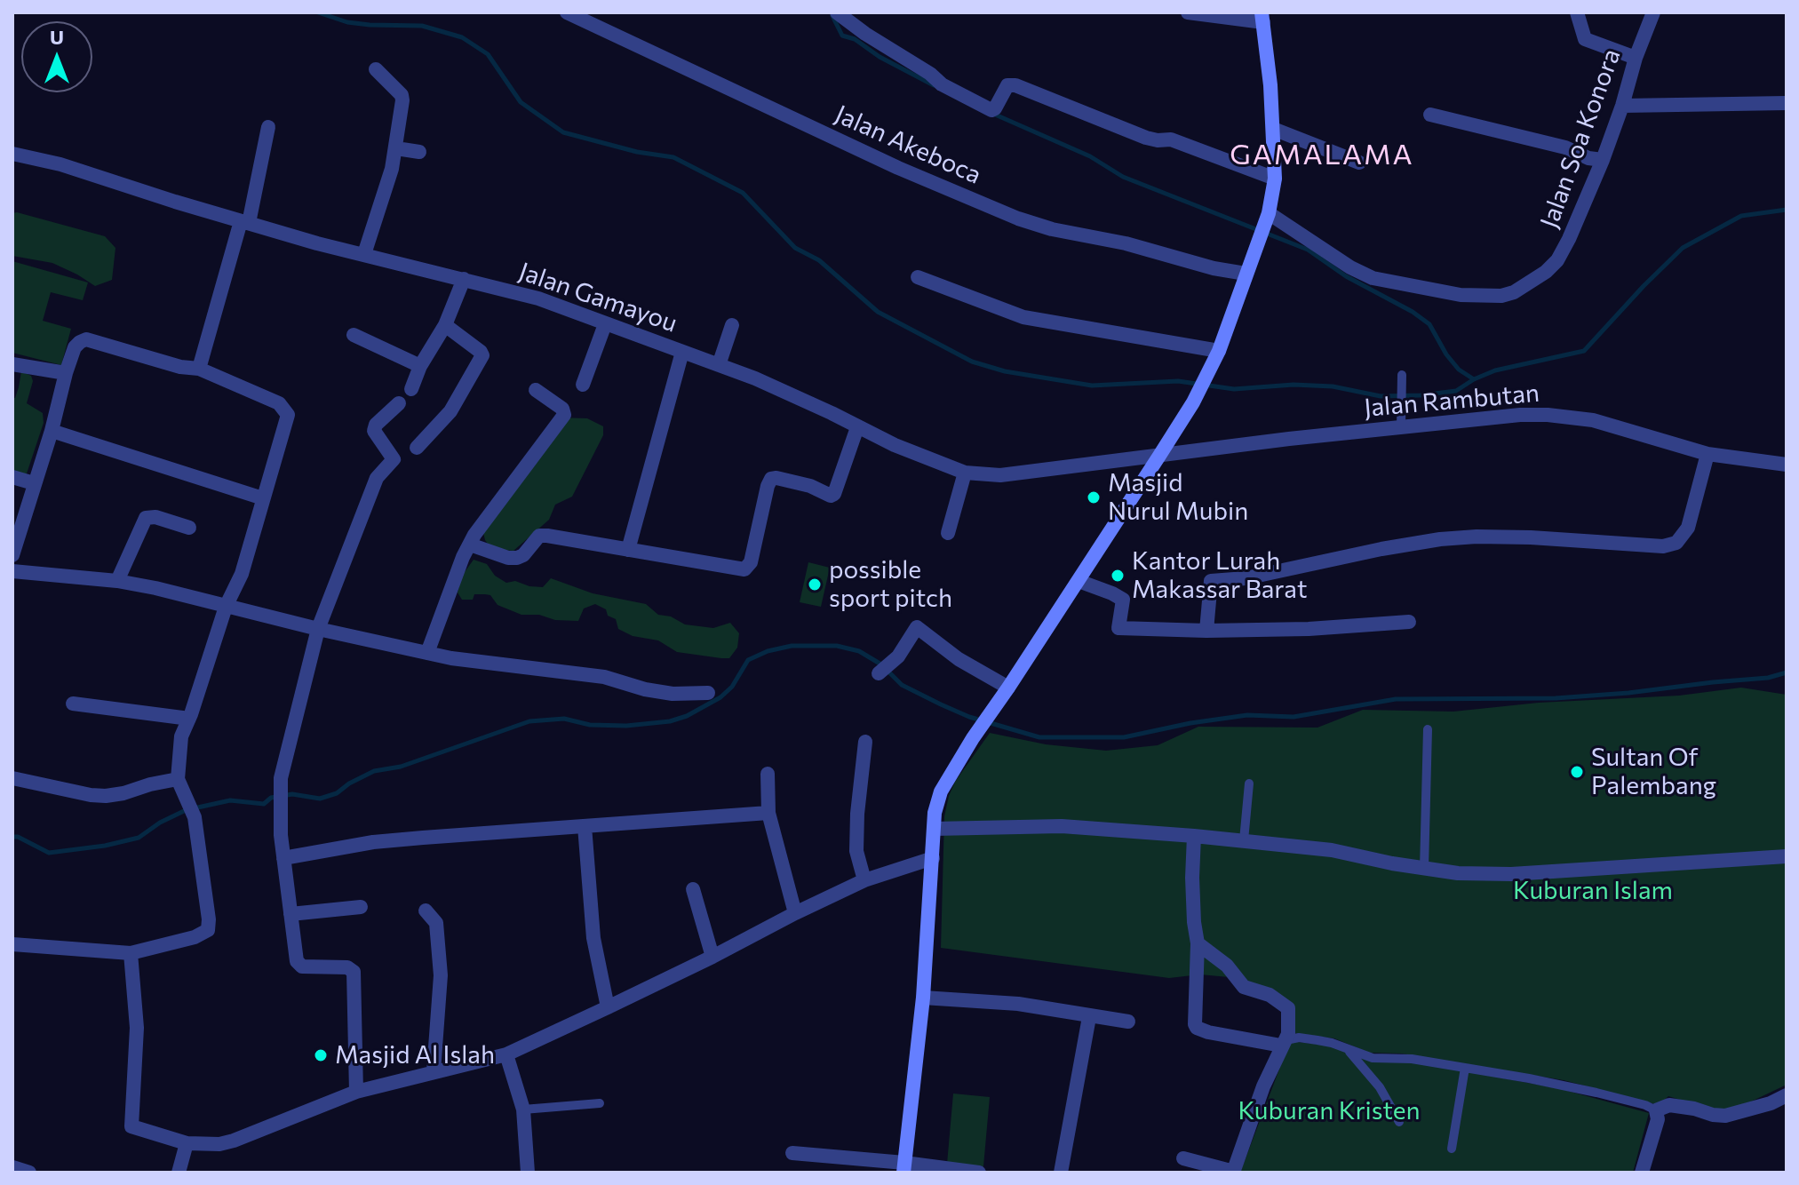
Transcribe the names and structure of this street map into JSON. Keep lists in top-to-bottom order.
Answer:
{
  "streets": {
    "street": [
      "Jalan Soa Konora",
      "Jalan Akeboca",
      "Jalan Gamayou",
      "Jalan Rambutan"
    ]
  },
  "crossings": [
    ["Jalan Gamayou", "Jalan Rambutan"]
  ],
  "districts": ["GAMALAMA"],
  "parks": ["Kuburan Islam", "Kuburan Kristen"],
  "places": [
    "Masjid Nurul Mubin",
    "Kantor Lurah Makassar Barat",
    "possible sport pitch",
    "Sultan Of Palembang",
    "Masjid Al Islah"
  ],
  "north": "top"
}
